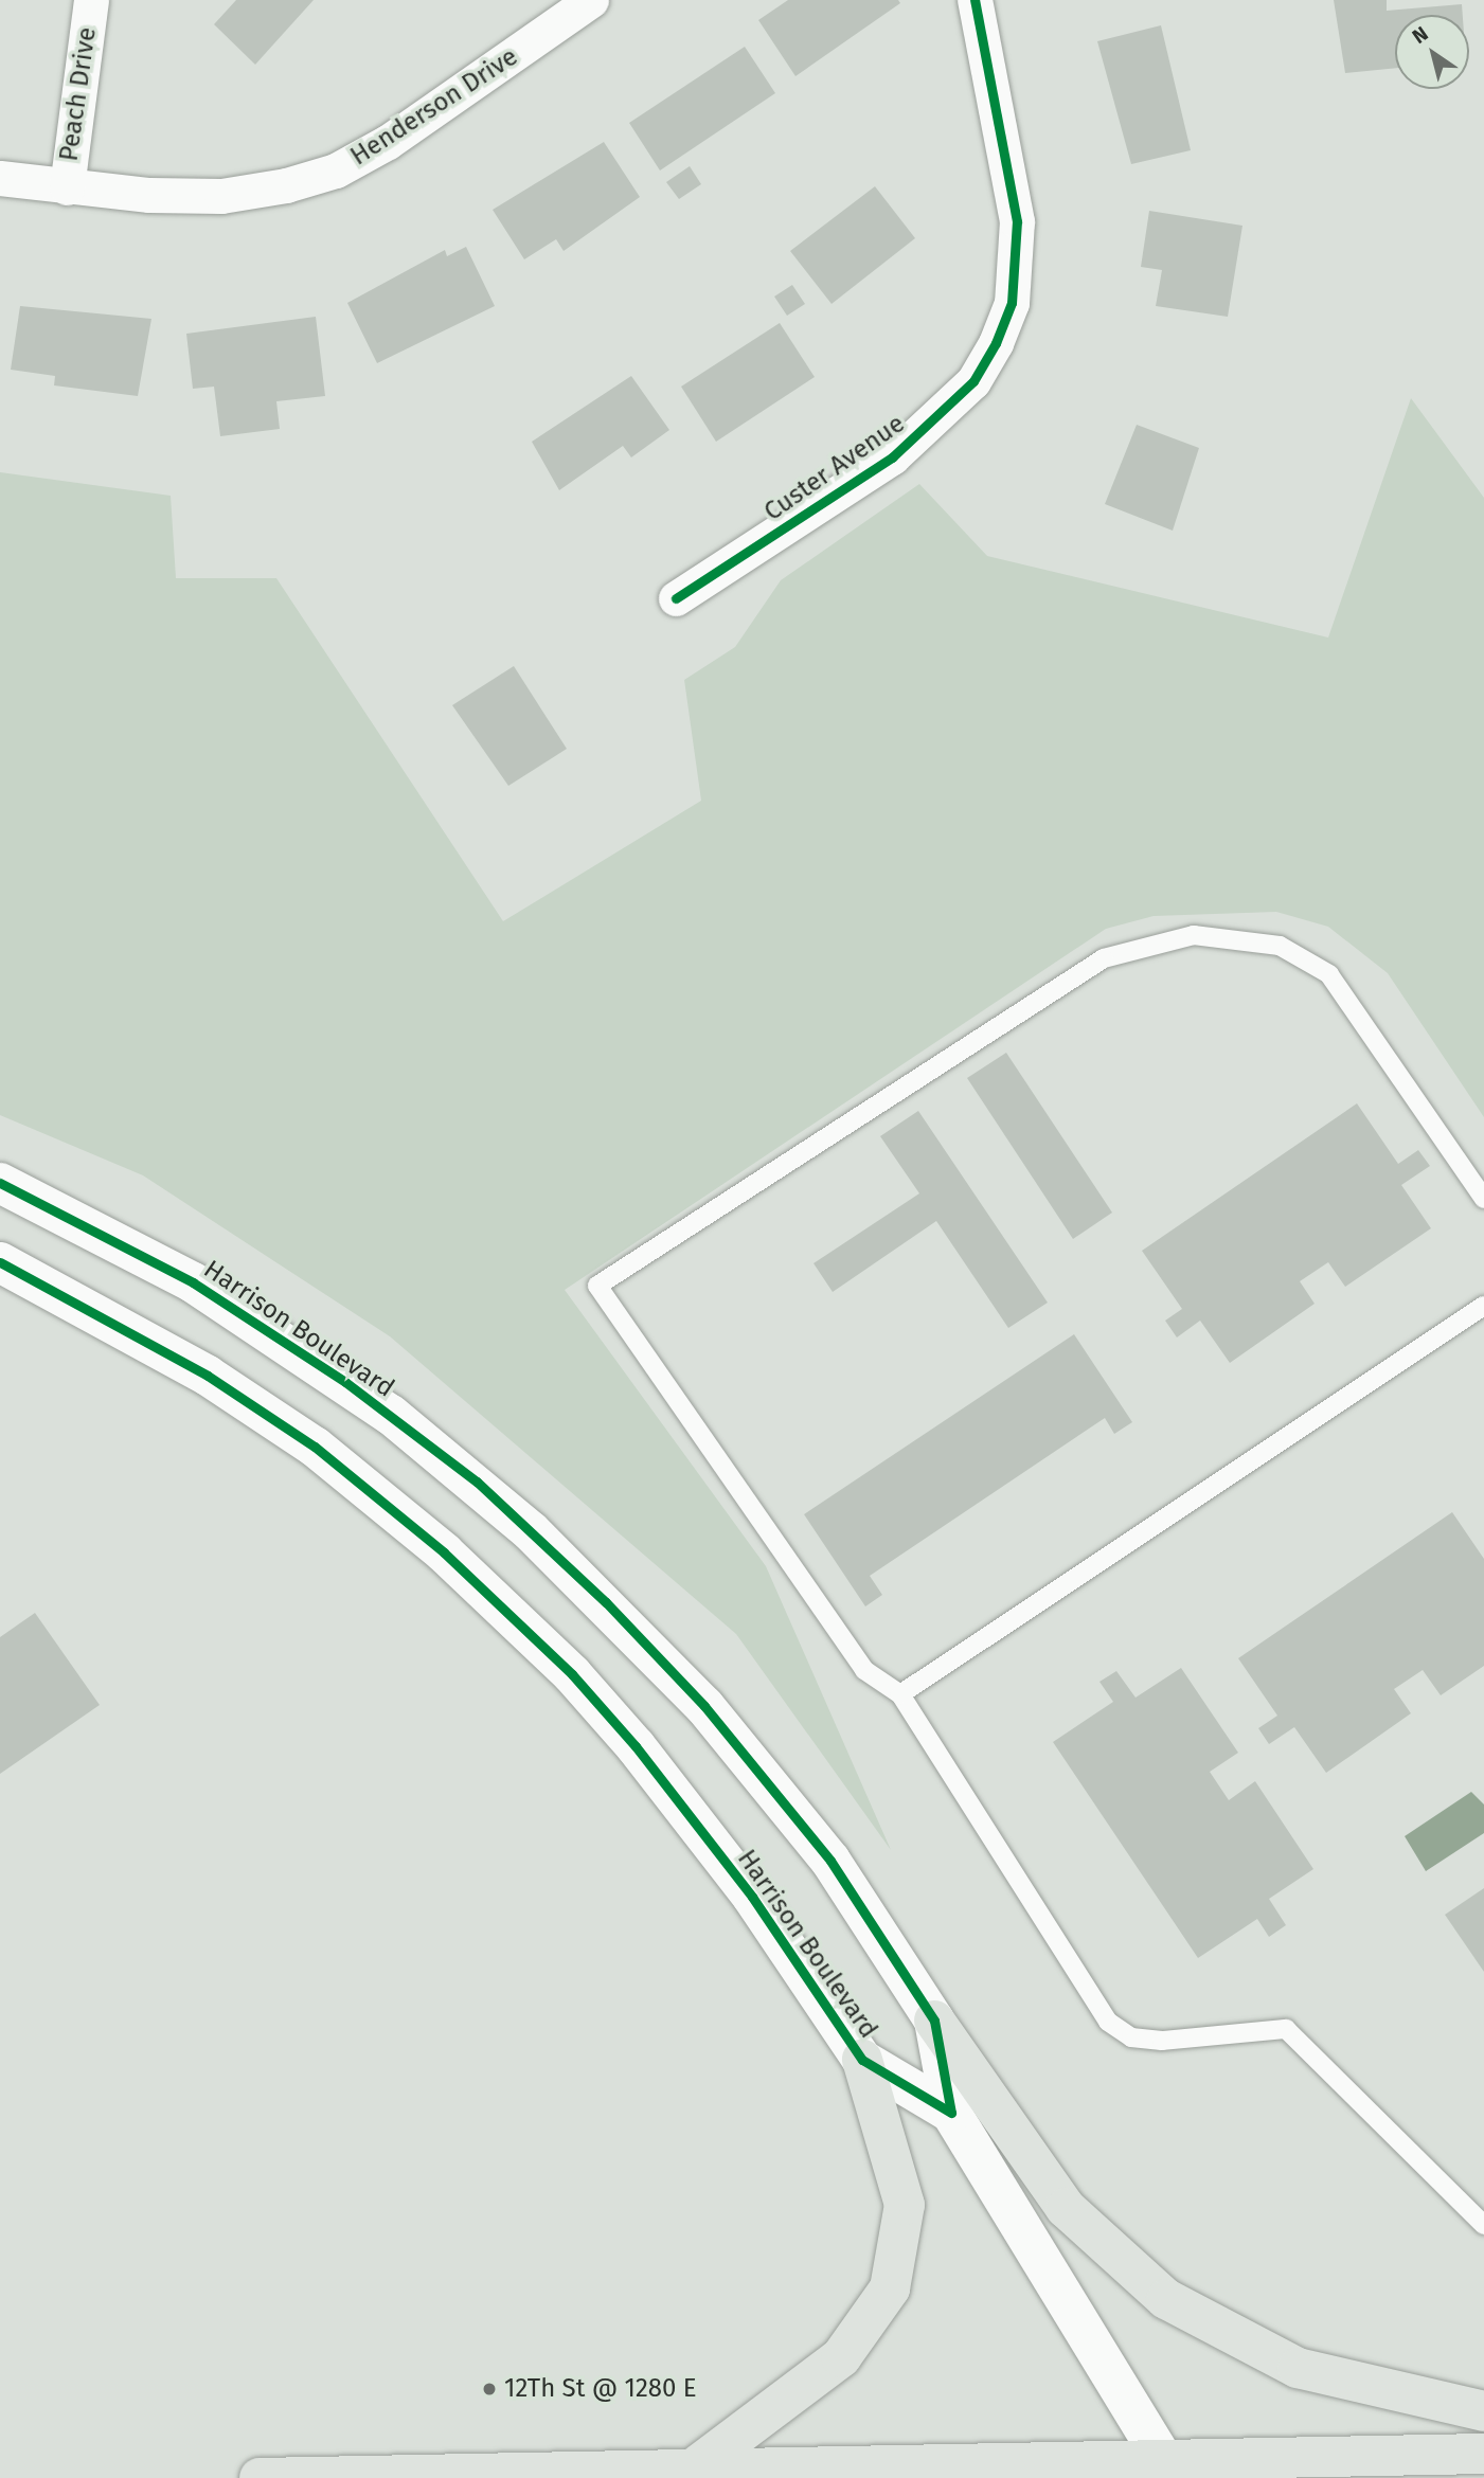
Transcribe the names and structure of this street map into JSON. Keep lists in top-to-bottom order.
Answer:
{
  "streets": {
    "main road": ["Harrison Boulevard"],
    "street": ["Peach Drive", "Henderson Drive", "Custer Avenue"]
  },
  "crossings": [
    ["Peach Drive", "Henderson Drive"]
  ],
  "places": ["12Th St @ 1280 E"],
  "north": "top left"
}
